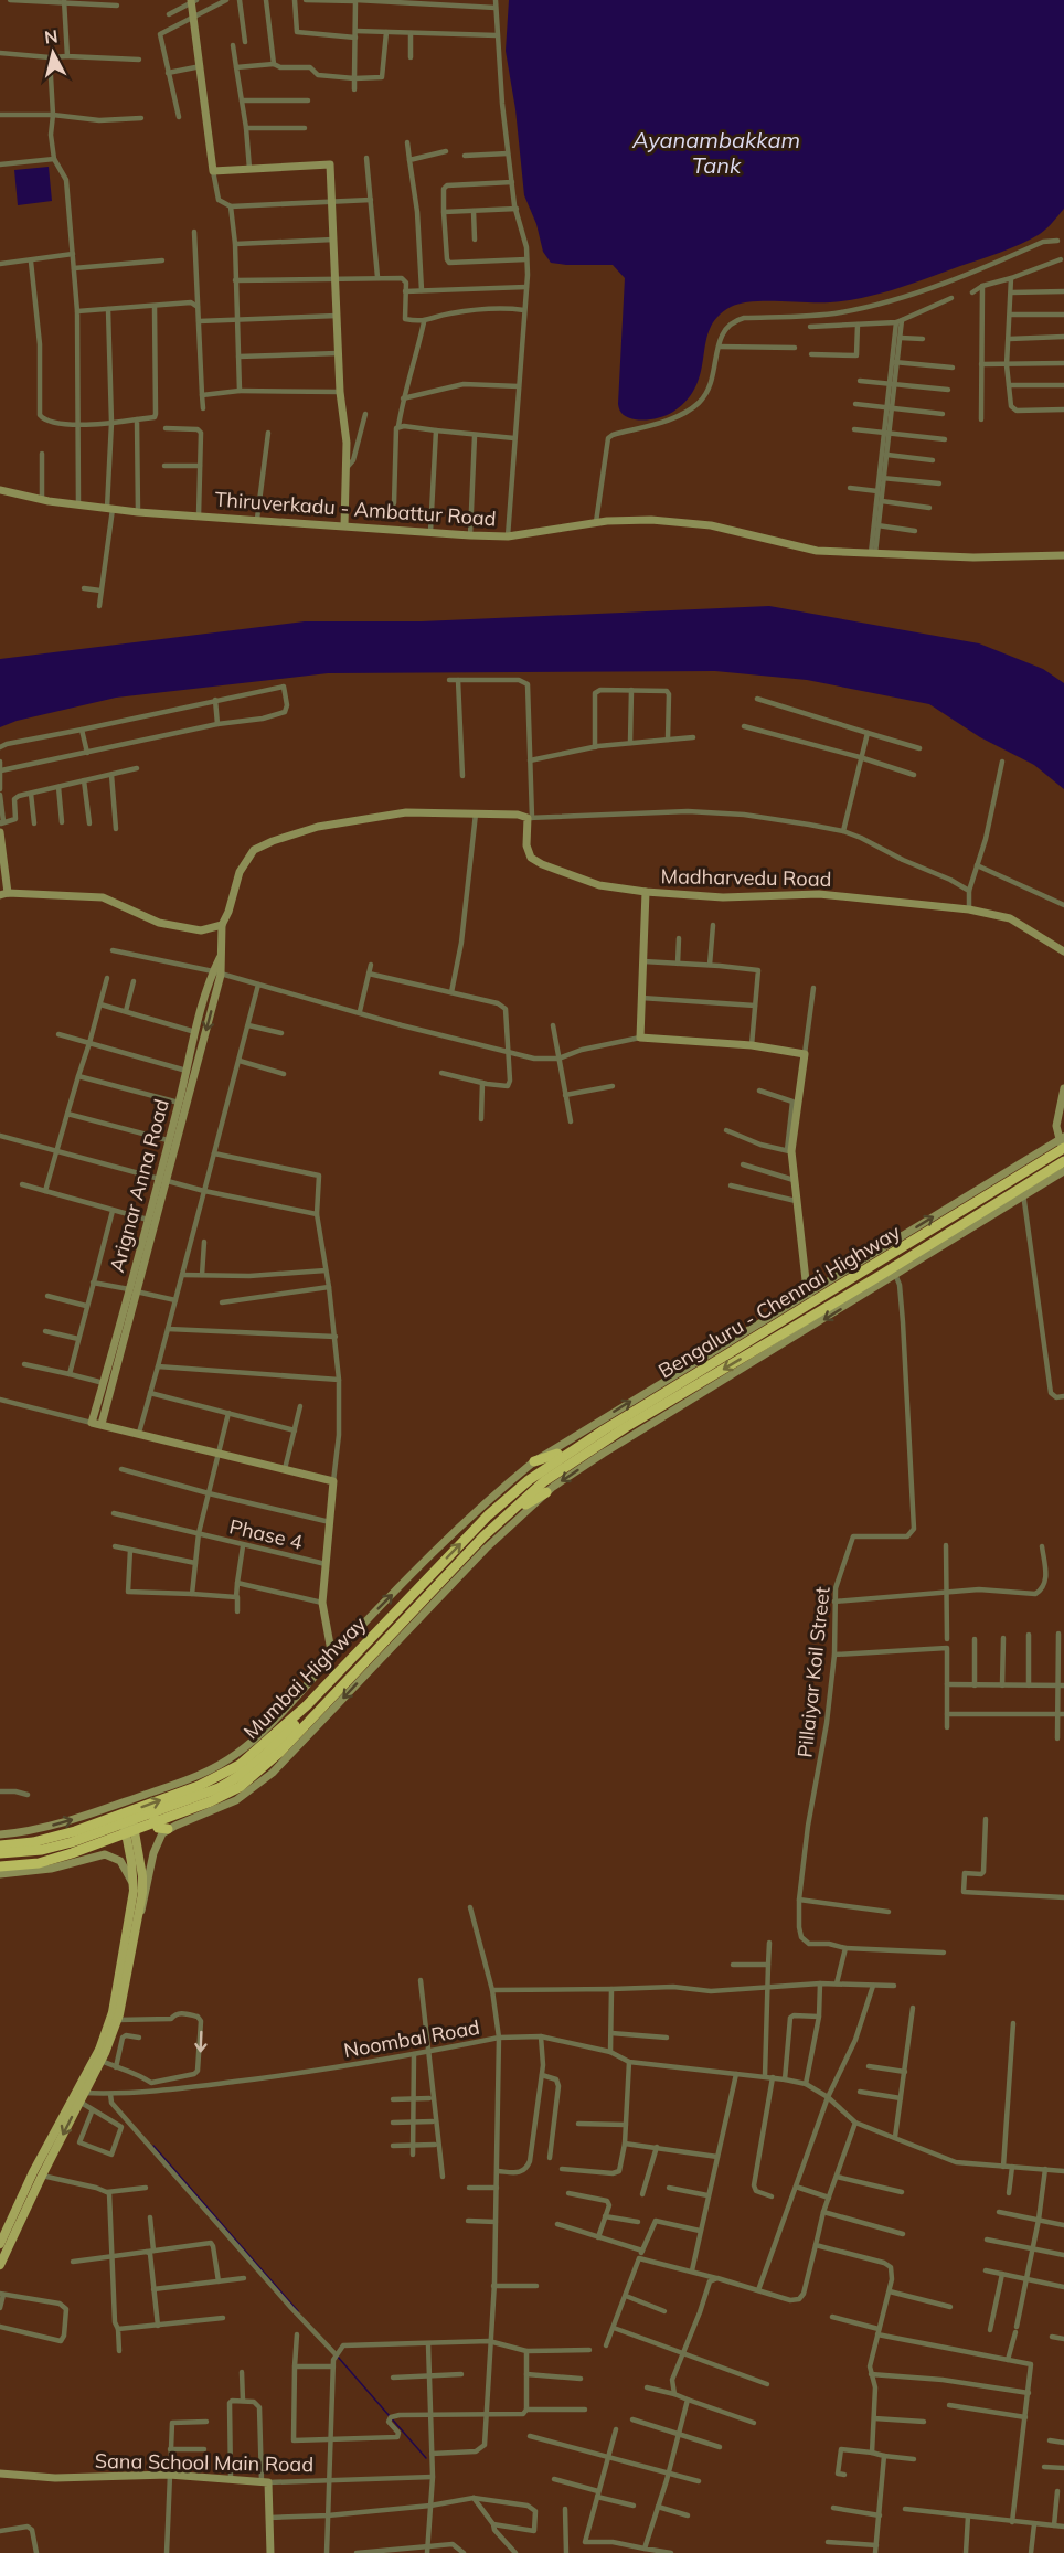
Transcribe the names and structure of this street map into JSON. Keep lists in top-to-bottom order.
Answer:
{
  "streets": {
    "highway": ["Bengaluru - Chennai Highway", "Mumbai Highway"],
    "street": [
      "Thiruverkadu - Ambattur Road",
      "Madharvedu Road",
      "Arignar Anna Road",
      "Phase 4",
      "Pillaiyar Koil Street",
      "Noombal Road",
      "Sana School Main Road"
    ]
  },
  "crossings": [
    ["Bengaluru - Chennai Highway", "Pillaiyar Koil Street"],
    ["Bengaluru - Chennai Highway", "Mumbai Highway"]
  ],
  "water": ["Ayanambakkam Tank"],
  "north": "top"
}
